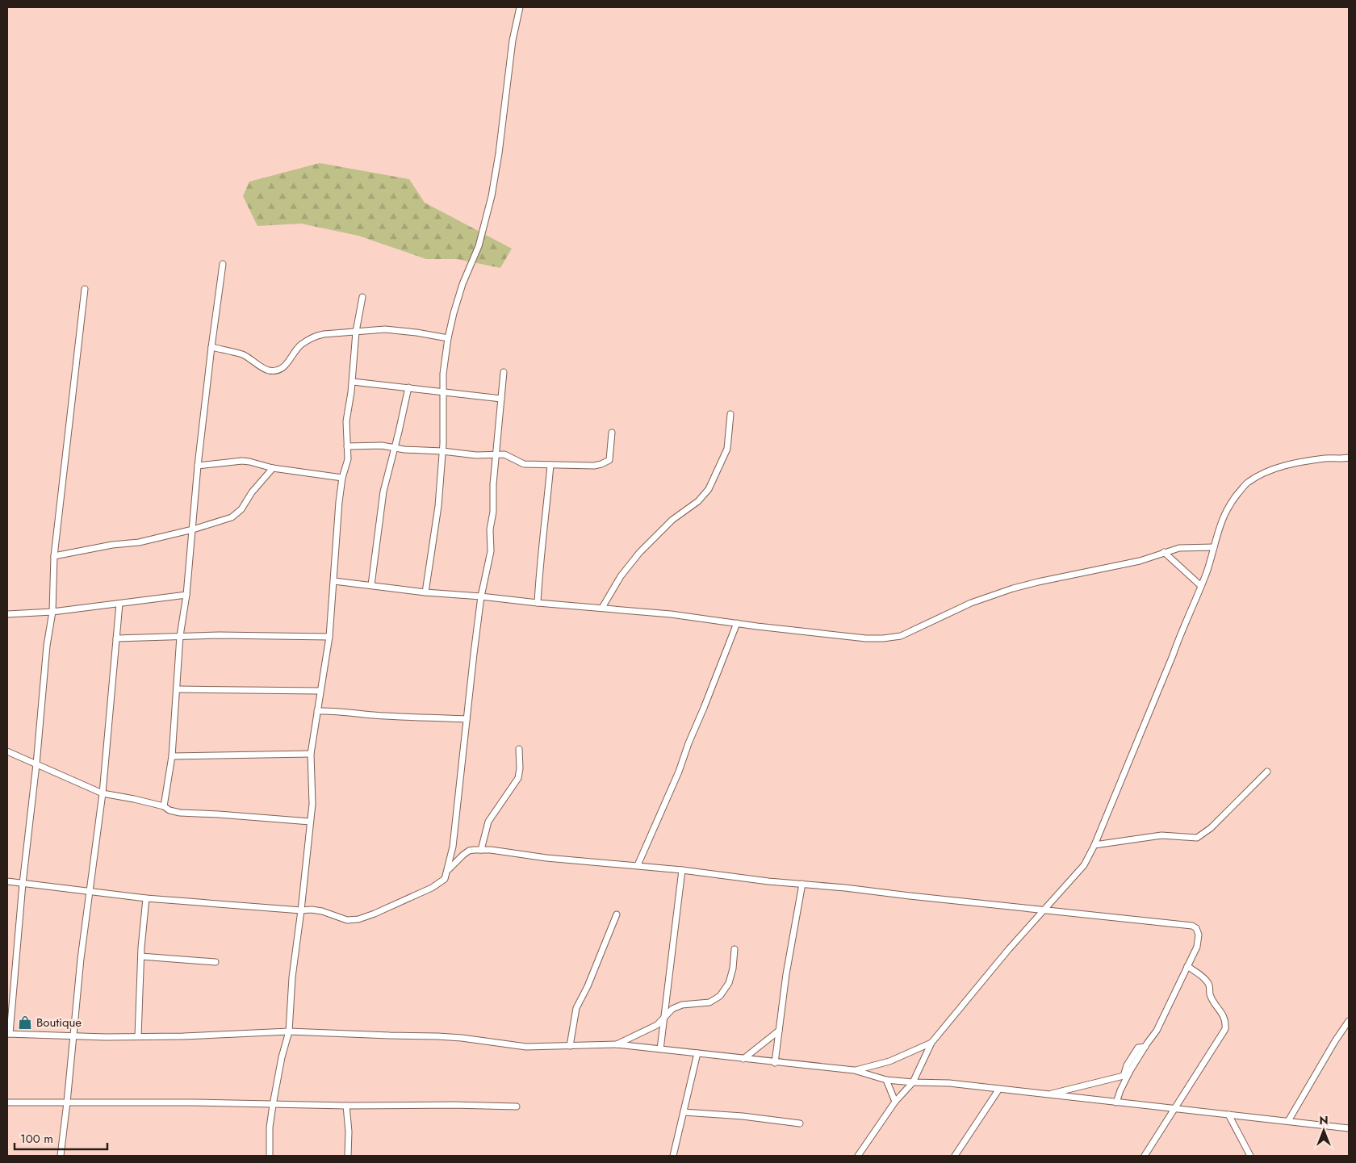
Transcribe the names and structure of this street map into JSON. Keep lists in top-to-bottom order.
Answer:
{
  "places": {
    "shop": ["Boutique"]
  },
  "scale_bar": "100 m",
  "north": "top"
}
